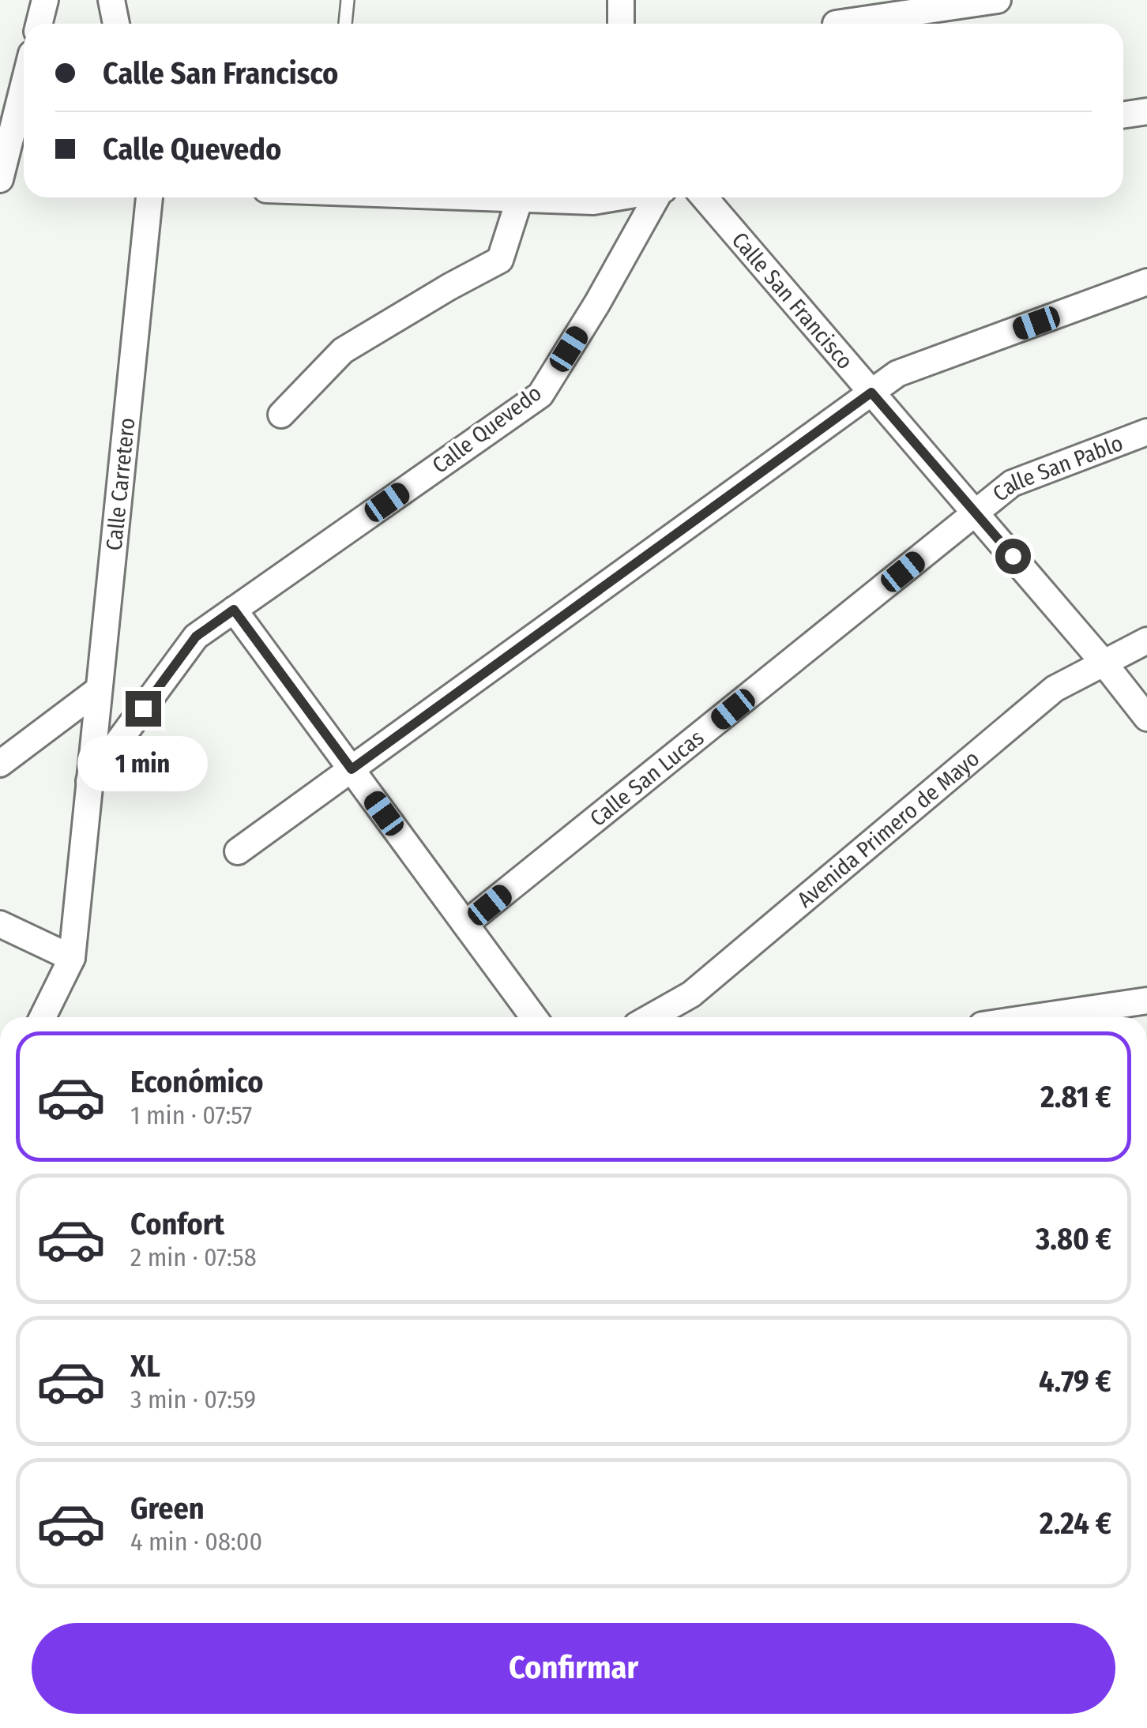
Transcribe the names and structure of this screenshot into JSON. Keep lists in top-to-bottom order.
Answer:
{
  "streets": {
    "street": [
      "Calle San Francisco",
      "Calle Quevedo",
      "Calle San Pablo",
      "Calle Carretero",
      "Calle San Lucas",
      "Avenida Primero de Mayo"
    ]
  },
  "crossings": [
    ["Calle San Francisco", "Calle San Pablo"],
    ["Calle San Francisco", "Calle San Lucas"],
    ["Calle San Francisco", "Avenida Primero de Mayo"],
    ["Calle Quevedo", "Calle Carretero"],
    ["Calle San Pablo", "Calle San Lucas"]
  ],
  "page": {
    "banner": ["Calle San Francisco", "Calle Quevedo"],
    "bubble": "1 min",
    "list": [
      {
        "name": "Económico",
        "note": "1 min · 07:57",
        "value": "2.81 €"
      },
      {
        "name": "Confort",
        "note": "2 min · 07:58",
        "value": "3.80 €"
      },
      {
        "name": "XL",
        "note": "3 min · 07:59",
        "value": "4.79 €"
      },
      {
        "name": "Green",
        "note": "4 min · 08:00",
        "value": "2.24 €"
      }
    ],
    "buttons": "Confirmar"
  }
}
